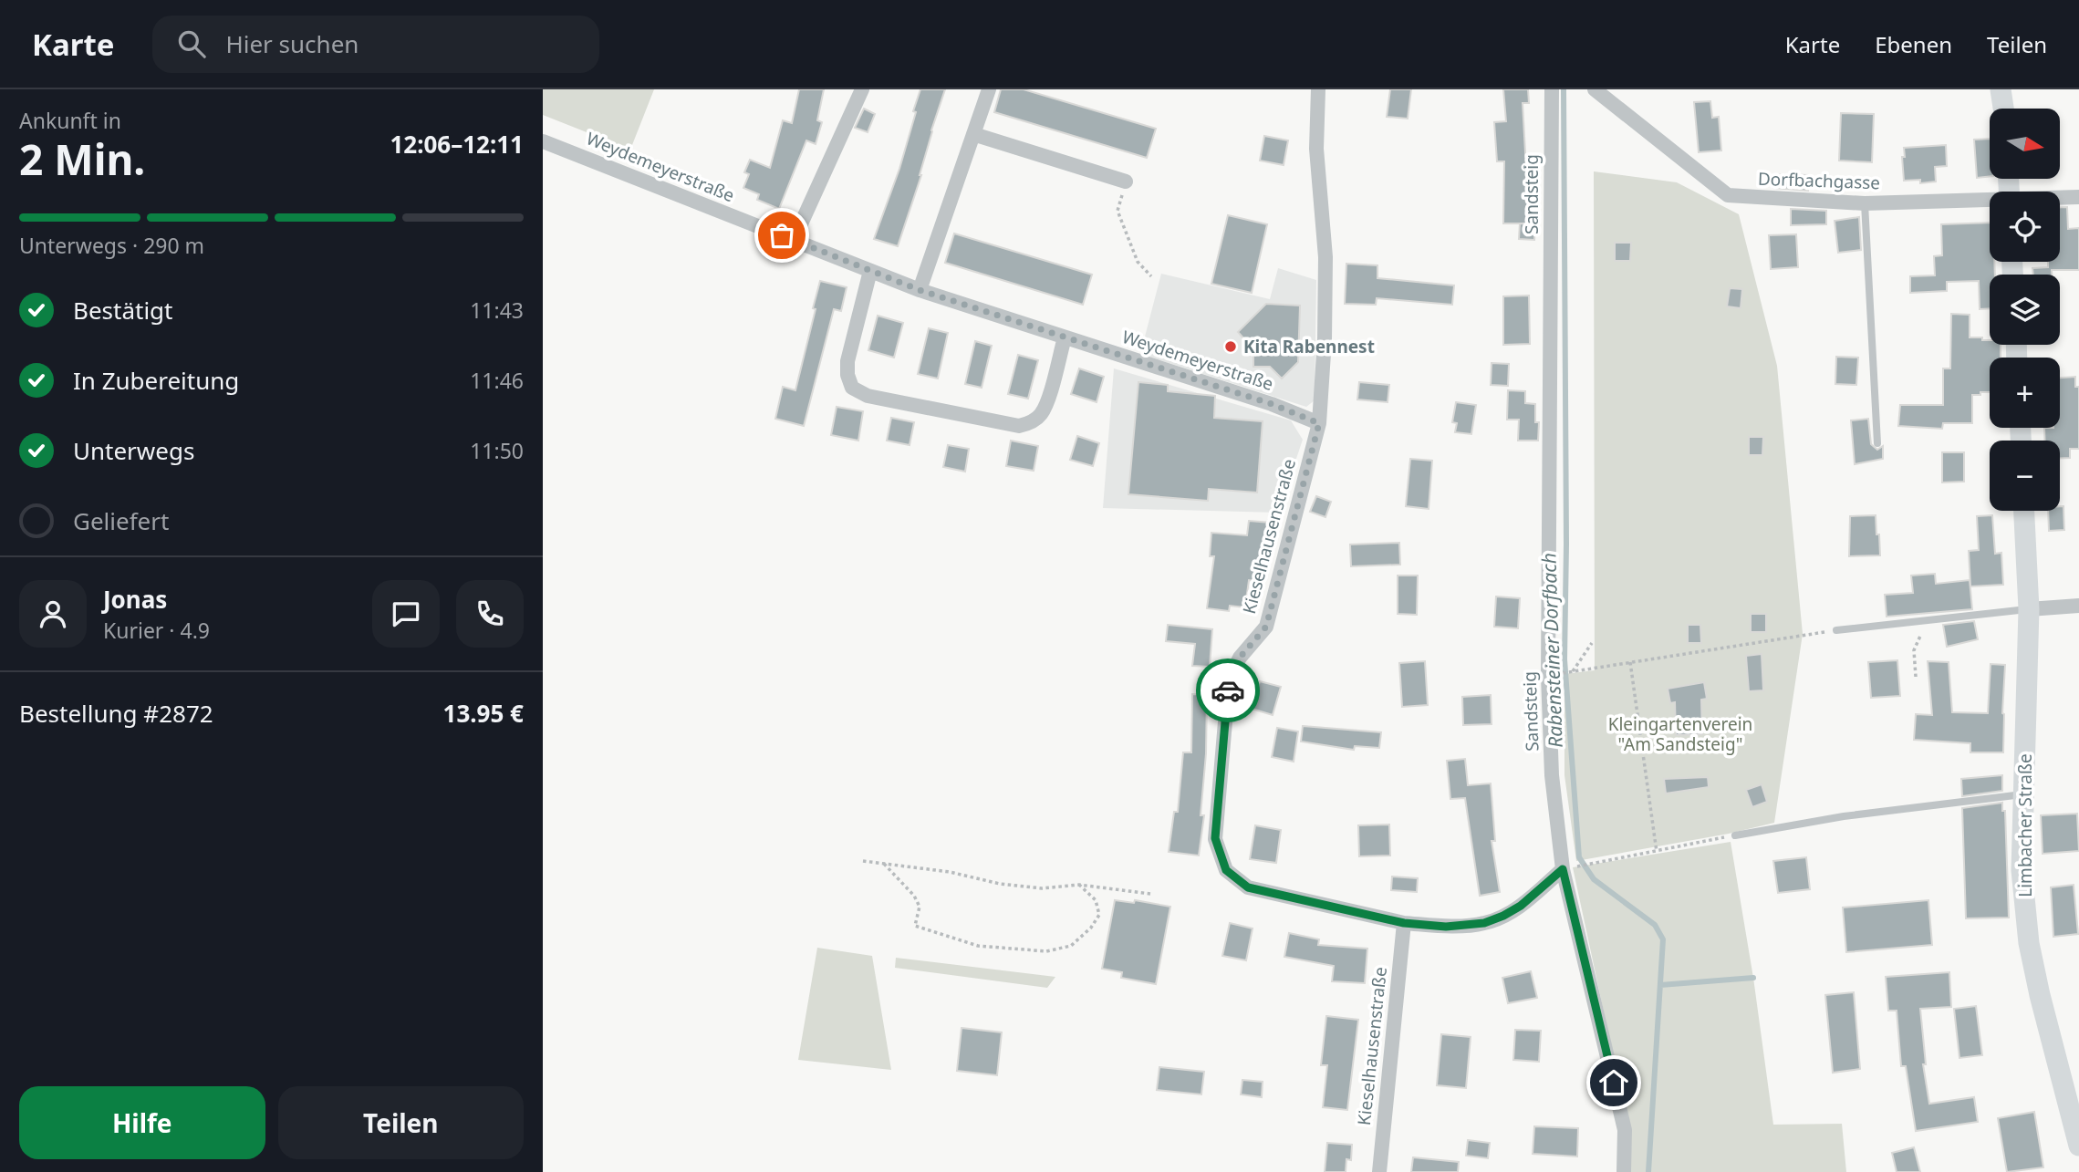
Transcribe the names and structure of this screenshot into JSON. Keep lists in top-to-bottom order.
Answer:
{
  "streets": {
    "street": [
      "Weydemeyerstraße",
      "Dorfbachgasse",
      "Sandsteig",
      "Kieselhausenstraße",
      "Limbacher Straße"
    ]
  },
  "crossings": [
    ["Weydemeyerstraße", "Kieselhausenstraße"],
    ["Sandsteig", "Kieselhausenstraße"]
  ],
  "water": ["Rabensteiner Dorfbach"],
  "parks": ["Kleingartenverein \"Am Sandsteig\""],
  "places": ["Kita Rabennest"],
  "north": "right",
  "page": {
    "header": "Karte",
    "search": "Hier suchen",
    "nav": ["Karte", "Ebenen", "Teilen"],
    "heading": ["2 Min.", "Ankunft in", "12:06–12:11"],
    "panel": [
      "Jonas",
      "Kurier · 4.9",
      "Bestellung #2872",
      "13.95 €"
    ],
    "map_buttons": ["+", "−"],
    "bar": "Unterwegs · 290 m",
    "list": [
      ["Bestätigt", "11:43"],
      ["In Zubereitung", "11:46"],
      ["Unterwegs", "11:50"],
      "Geliefert"
    ],
    "buttons": ["Hilfe", "Teilen"]
  }
}
